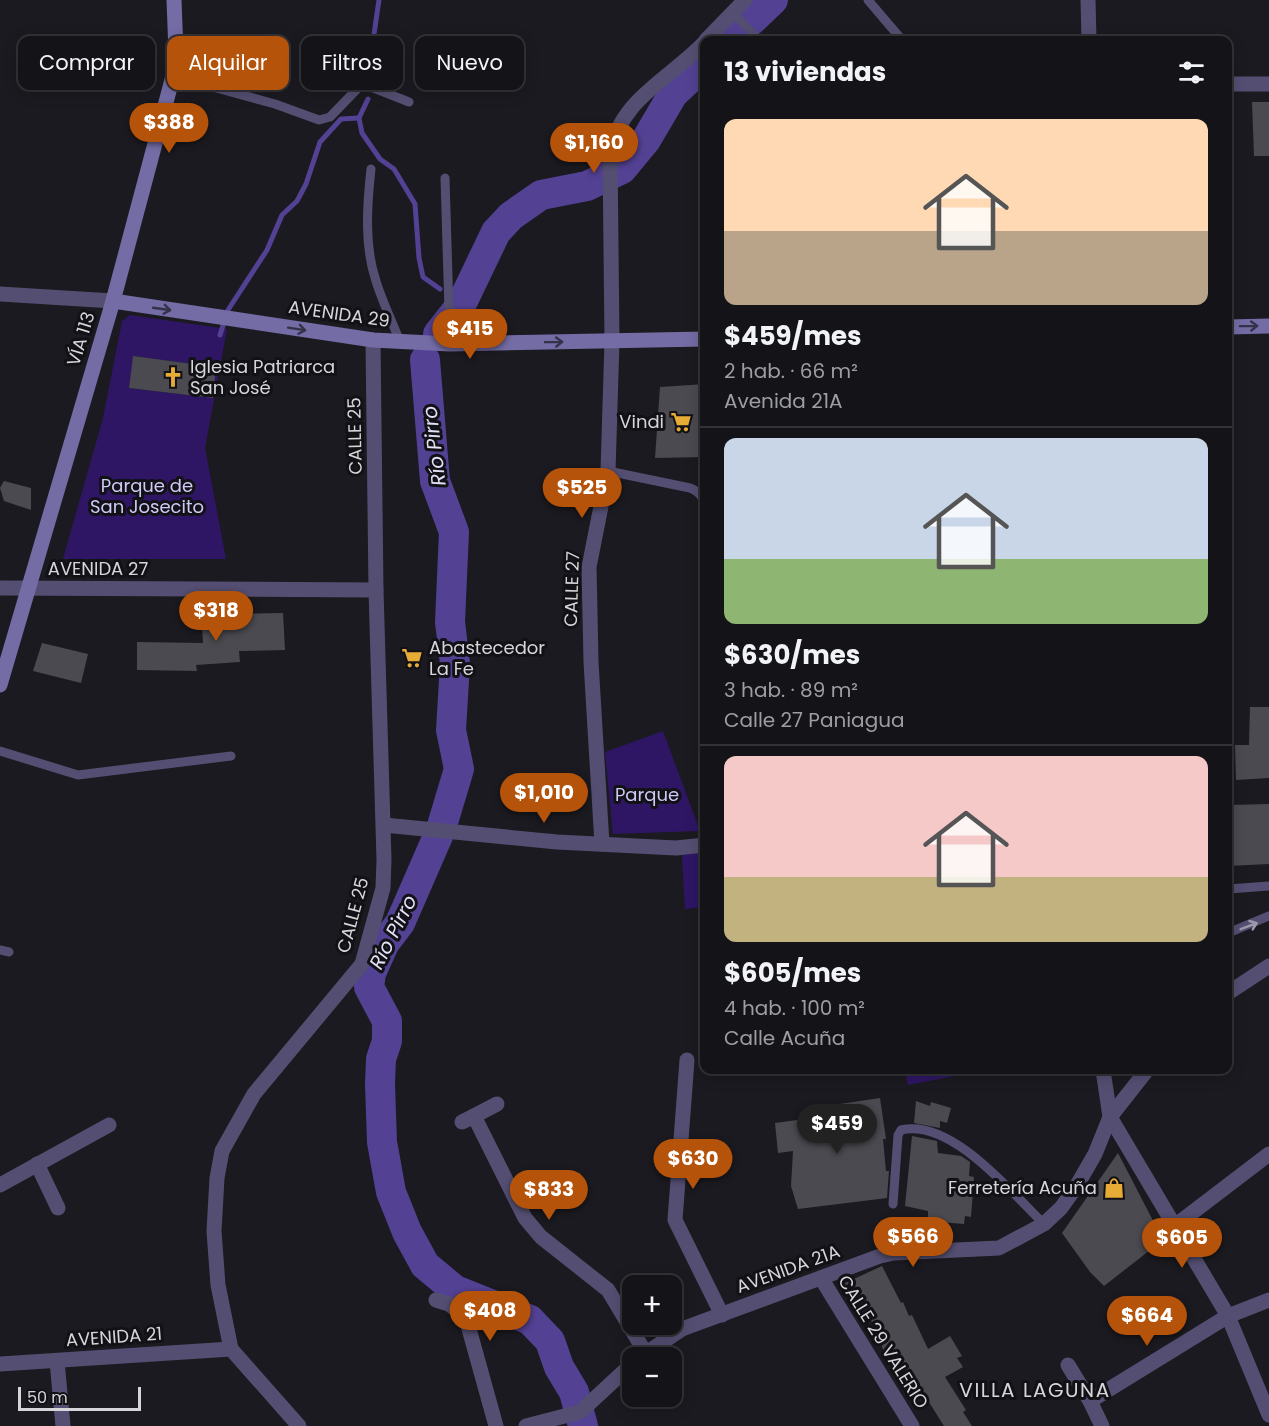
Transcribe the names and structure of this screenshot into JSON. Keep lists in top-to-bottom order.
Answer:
{
  "streets": {
    "main road": ["AVENIDA 29", "VÍA 113"],
    "street": [
      "CALLE 25",
      "AVENIDA 27",
      "CALLE 27",
      "AVENIDA 21A",
      "AVENIDA 21",
      "CALLE 29 VALERIO"
    ]
  },
  "crossings": [
    ["AVENIDA 29", "VÍA 113"],
    ["AVENIDA 29", "CALLE 25"],
    ["AVENIDA 29", "CALLE 27"],
    ["VÍA 113", "AVENIDA 27"],
    ["CALLE 25", "AVENIDA 27"],
    ["CALLE 25", "AVENIDA 21"],
    ["AVENIDA 21A", "CALLE 29 VALERIO"]
  ],
  "one_way": ["AVENIDA 29"],
  "districts": ["VILLA LAGUNA"],
  "water": ["Río Pirro"],
  "parks": ["Parque de San Josecito", "Parque"],
  "places": {
    "church": ["Iglesia Patriarca San José"],
    "supermarket": ["Vindi", "Abastecedor La Fe"],
    "shop": ["Ferretería Acuña"]
  },
  "scale_bar": "50 m",
  "page": {
    "chip": [
      "Comprar",
      "Alquilar",
      "Filtros",
      "Nuevo"
    ],
    "heading": "13 viviendas",
    "price": [
      "$388",
      "$1,160",
      "$415",
      "$525",
      "$318",
      "$1,010",
      "$459",
      "$630",
      "$833",
      "$566",
      "$605",
      "$408",
      "$664"
    ],
    "list": [
      {
        "name": "$459/mes",
        "note": "2 hab. · 66 m² · Avenida 21A"
      },
      {
        "name": "$630/mes",
        "note": "3 hab. · 89 m² · Calle 27 Paniagua"
      },
      {
        "name": "$605/mes",
        "note": "4 hab. · 100 m² · Calle Acuña"
      }
    ],
    "map_buttons": ["+", "−"],
    "scale": "50 m"
  }
}
